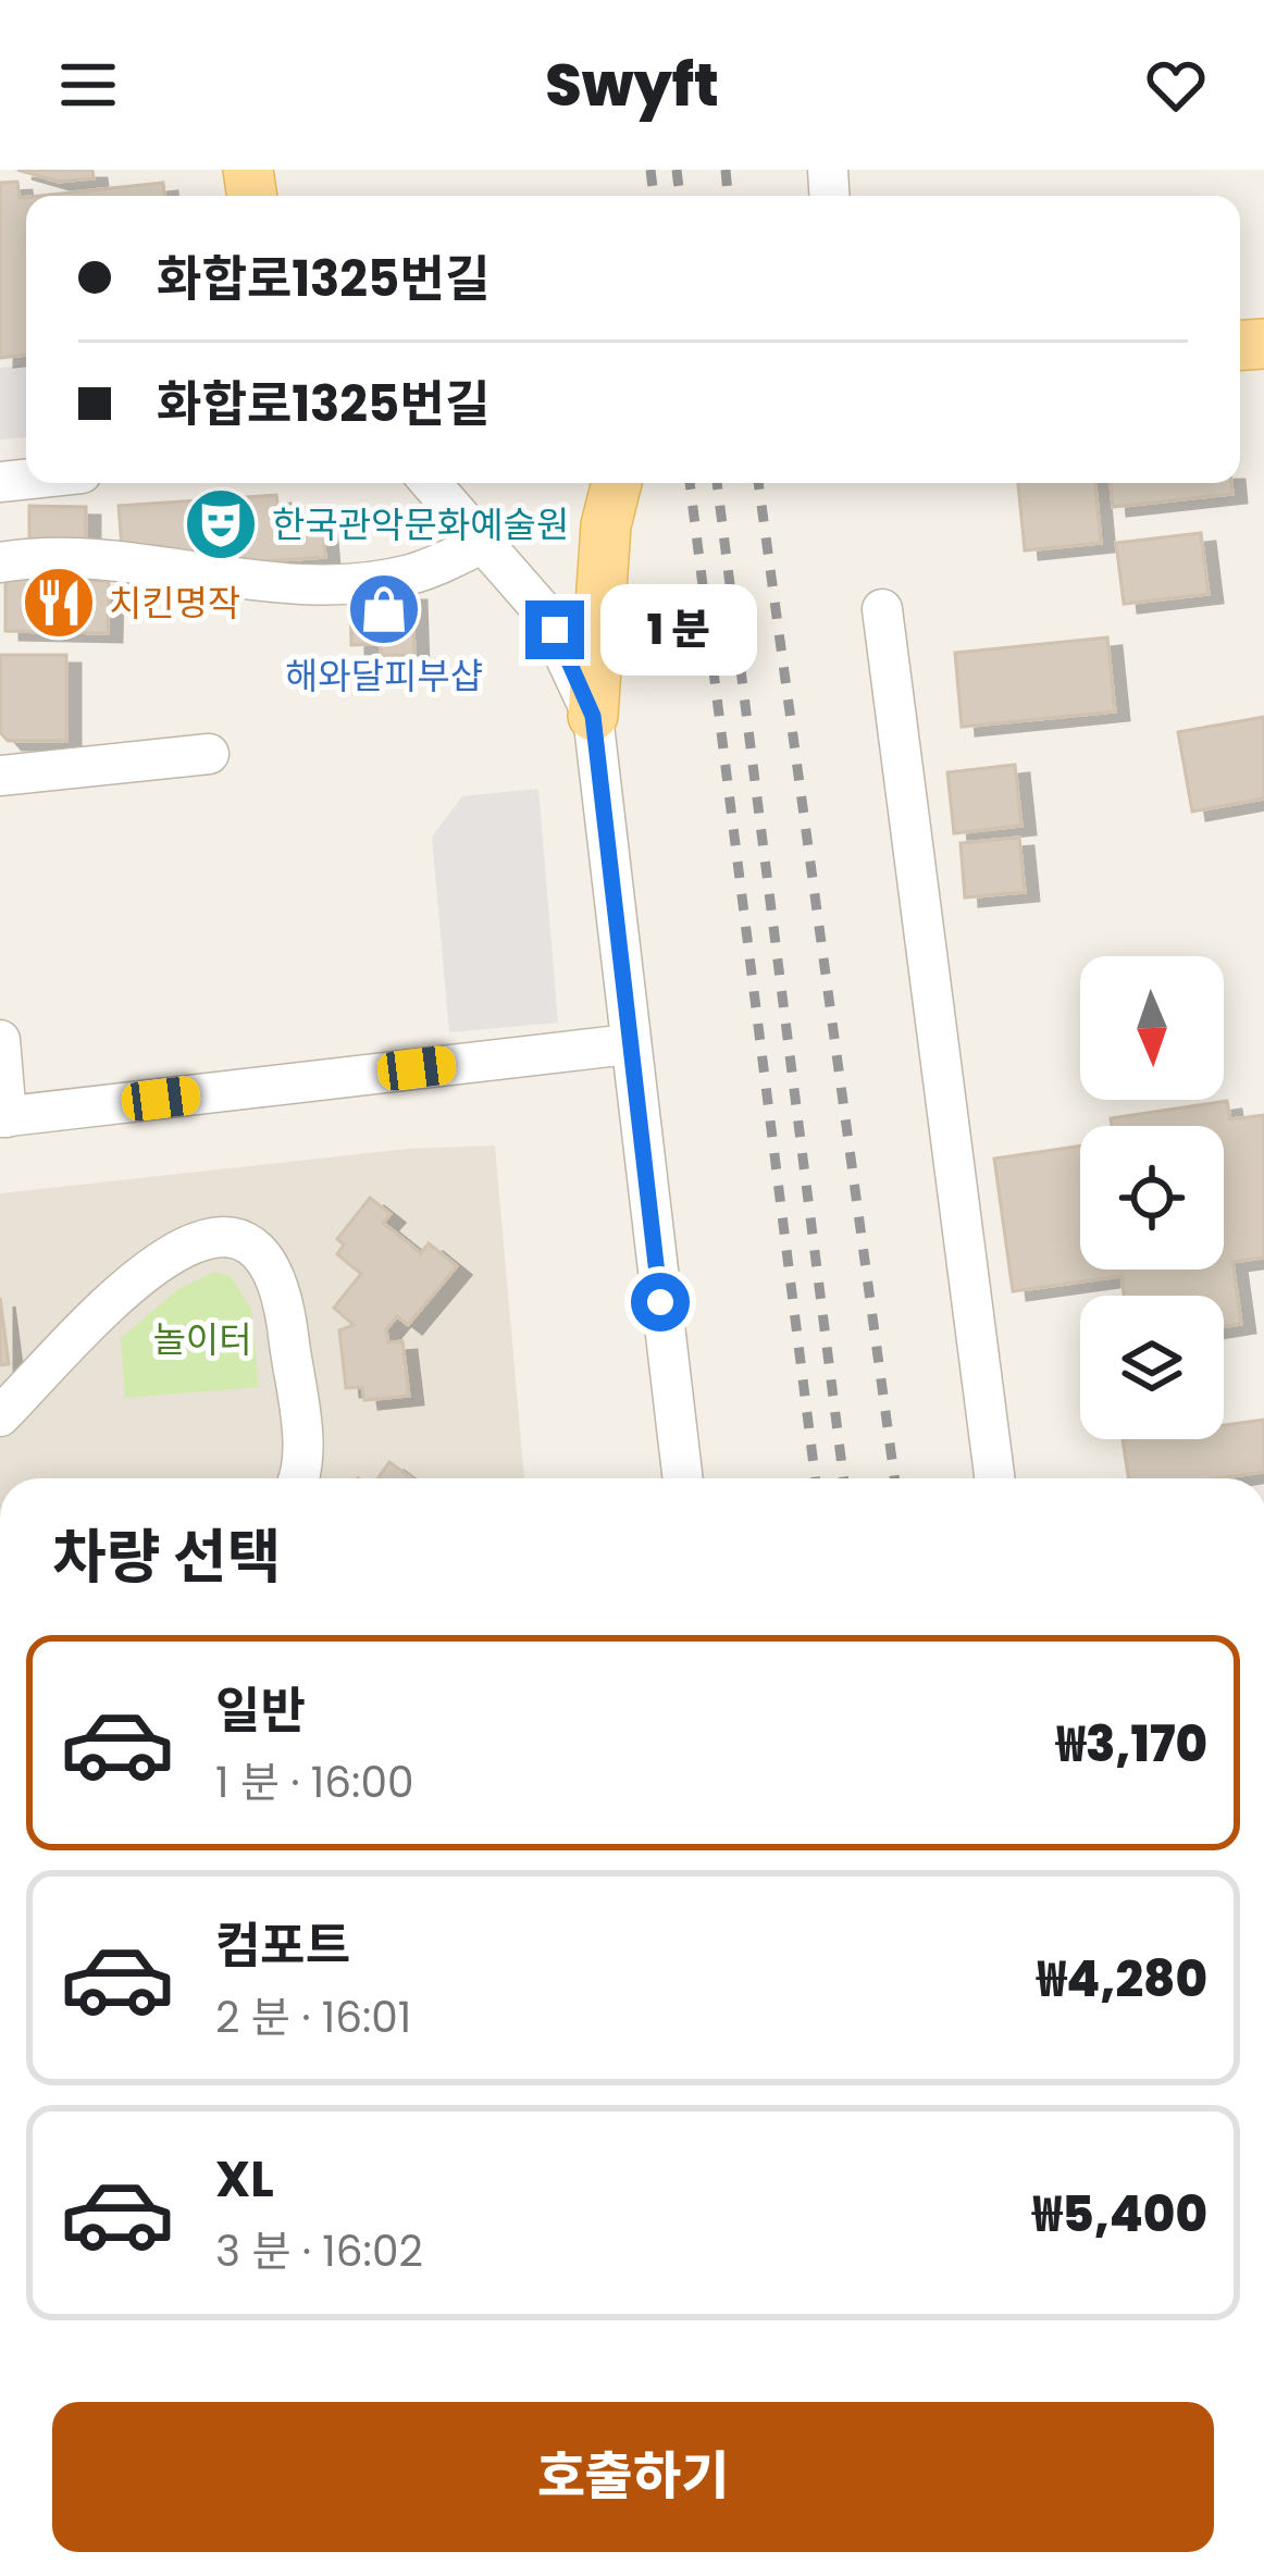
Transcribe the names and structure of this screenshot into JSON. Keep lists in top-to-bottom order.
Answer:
{
  "parks": ["놀이터"],
  "places": {
    "theatre": ["한국관악문화예술원"],
    "restaurant": ["치킨명작"],
    "shop": ["해와달피부샵"]
  },
  "north": "bottom",
  "page": {
    "header": "Swyft",
    "banner": ["화합로1325번길", "화합로1325번길"],
    "bubble": "1 분",
    "heading": "차량 선택",
    "list": [
      {
        "name": "일반",
        "note": "1 분 · 16:00",
        "value": "₩3,170"
      },
      {
        "name": "컴포트",
        "note": "2 분 · 16:01",
        "value": "₩4,280"
      },
      {
        "name": "XL",
        "note": "3 분 · 16:02",
        "value": "₩5,400"
      }
    ],
    "buttons": "호출하기"
  }
}
